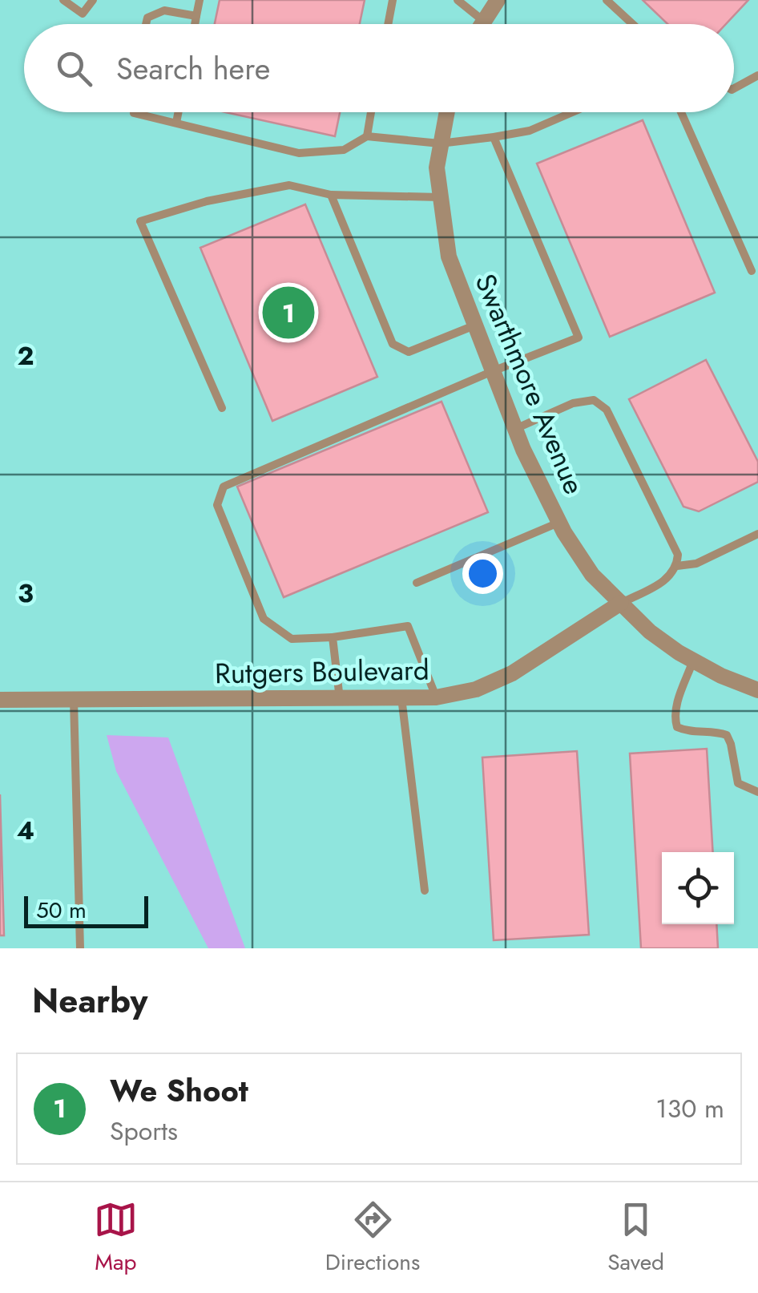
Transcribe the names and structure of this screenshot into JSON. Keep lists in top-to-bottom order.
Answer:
{
  "streets": {
    "street": ["Swarthmore Avenue", "Rutgers Boulevard"]
  },
  "crossings": [
    ["Swarthmore Avenue", "Rutgers Boulevard"]
  ],
  "scale_bar": "50 m",
  "page": {
    "search": "Search here",
    "pins": "1",
    "scale": "50 m",
    "heading": "Nearby",
    "list": [
      {
        "mark": "1",
        "name": "We Shoot",
        "note": "Sports",
        "value": "130 m"
      }
    ],
    "nav": ["Map", "Directions", "Saved"]
  },
  "grid": {
    "rows": ["2", "3", "4"]
  }
}
